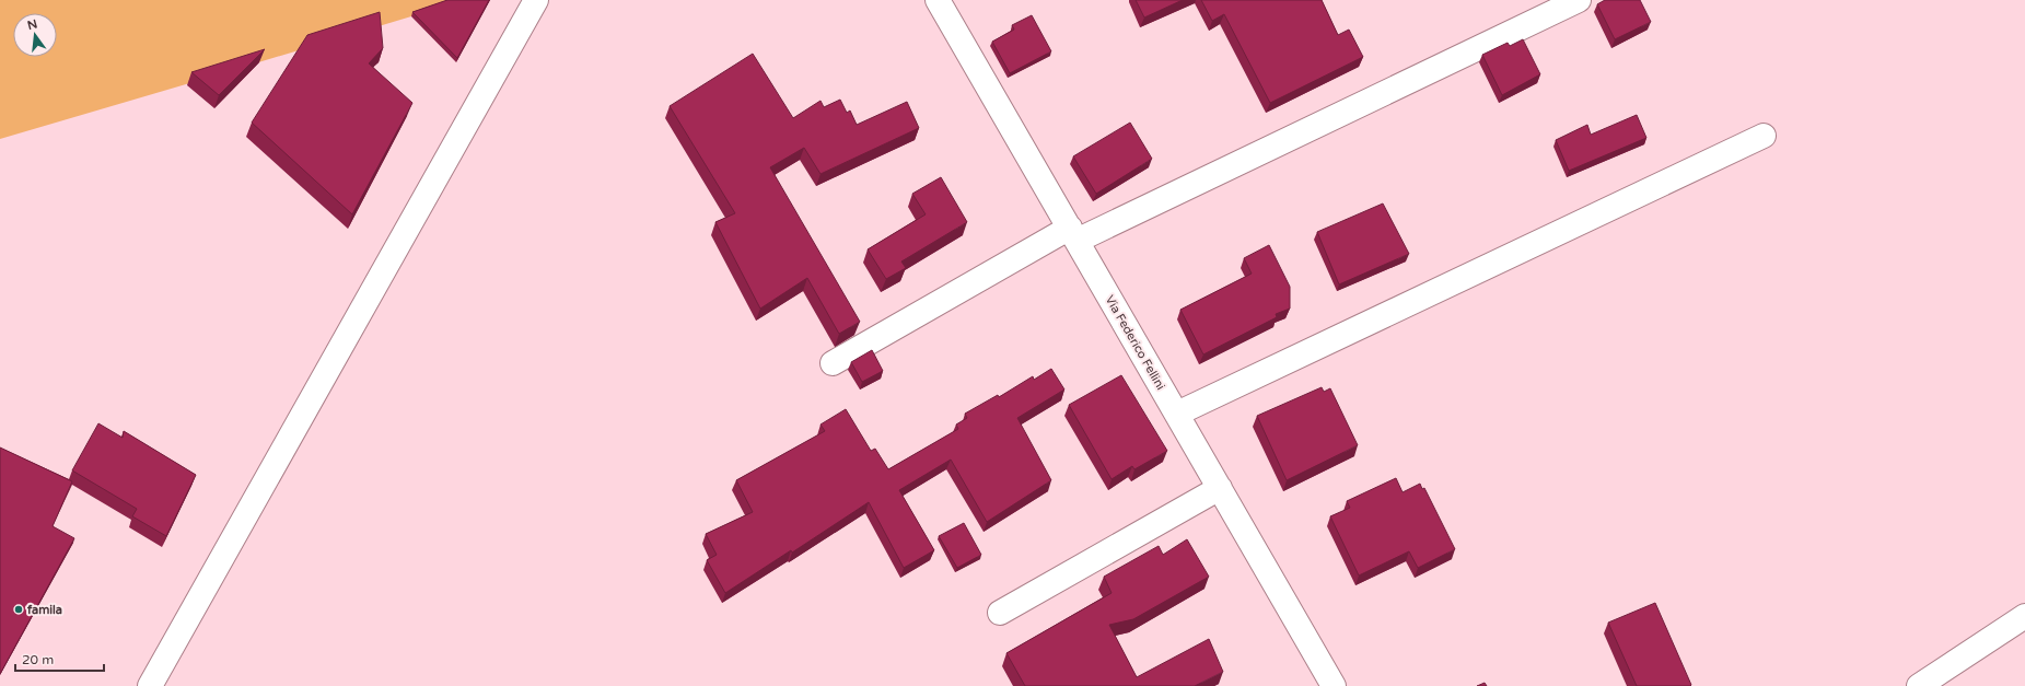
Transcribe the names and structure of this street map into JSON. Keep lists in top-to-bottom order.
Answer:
{
  "streets": {
    "street": ["Via Federico Fellini"]
  },
  "places": ["famila"],
  "scale_bar": "20 m",
  "north": "top"
}
